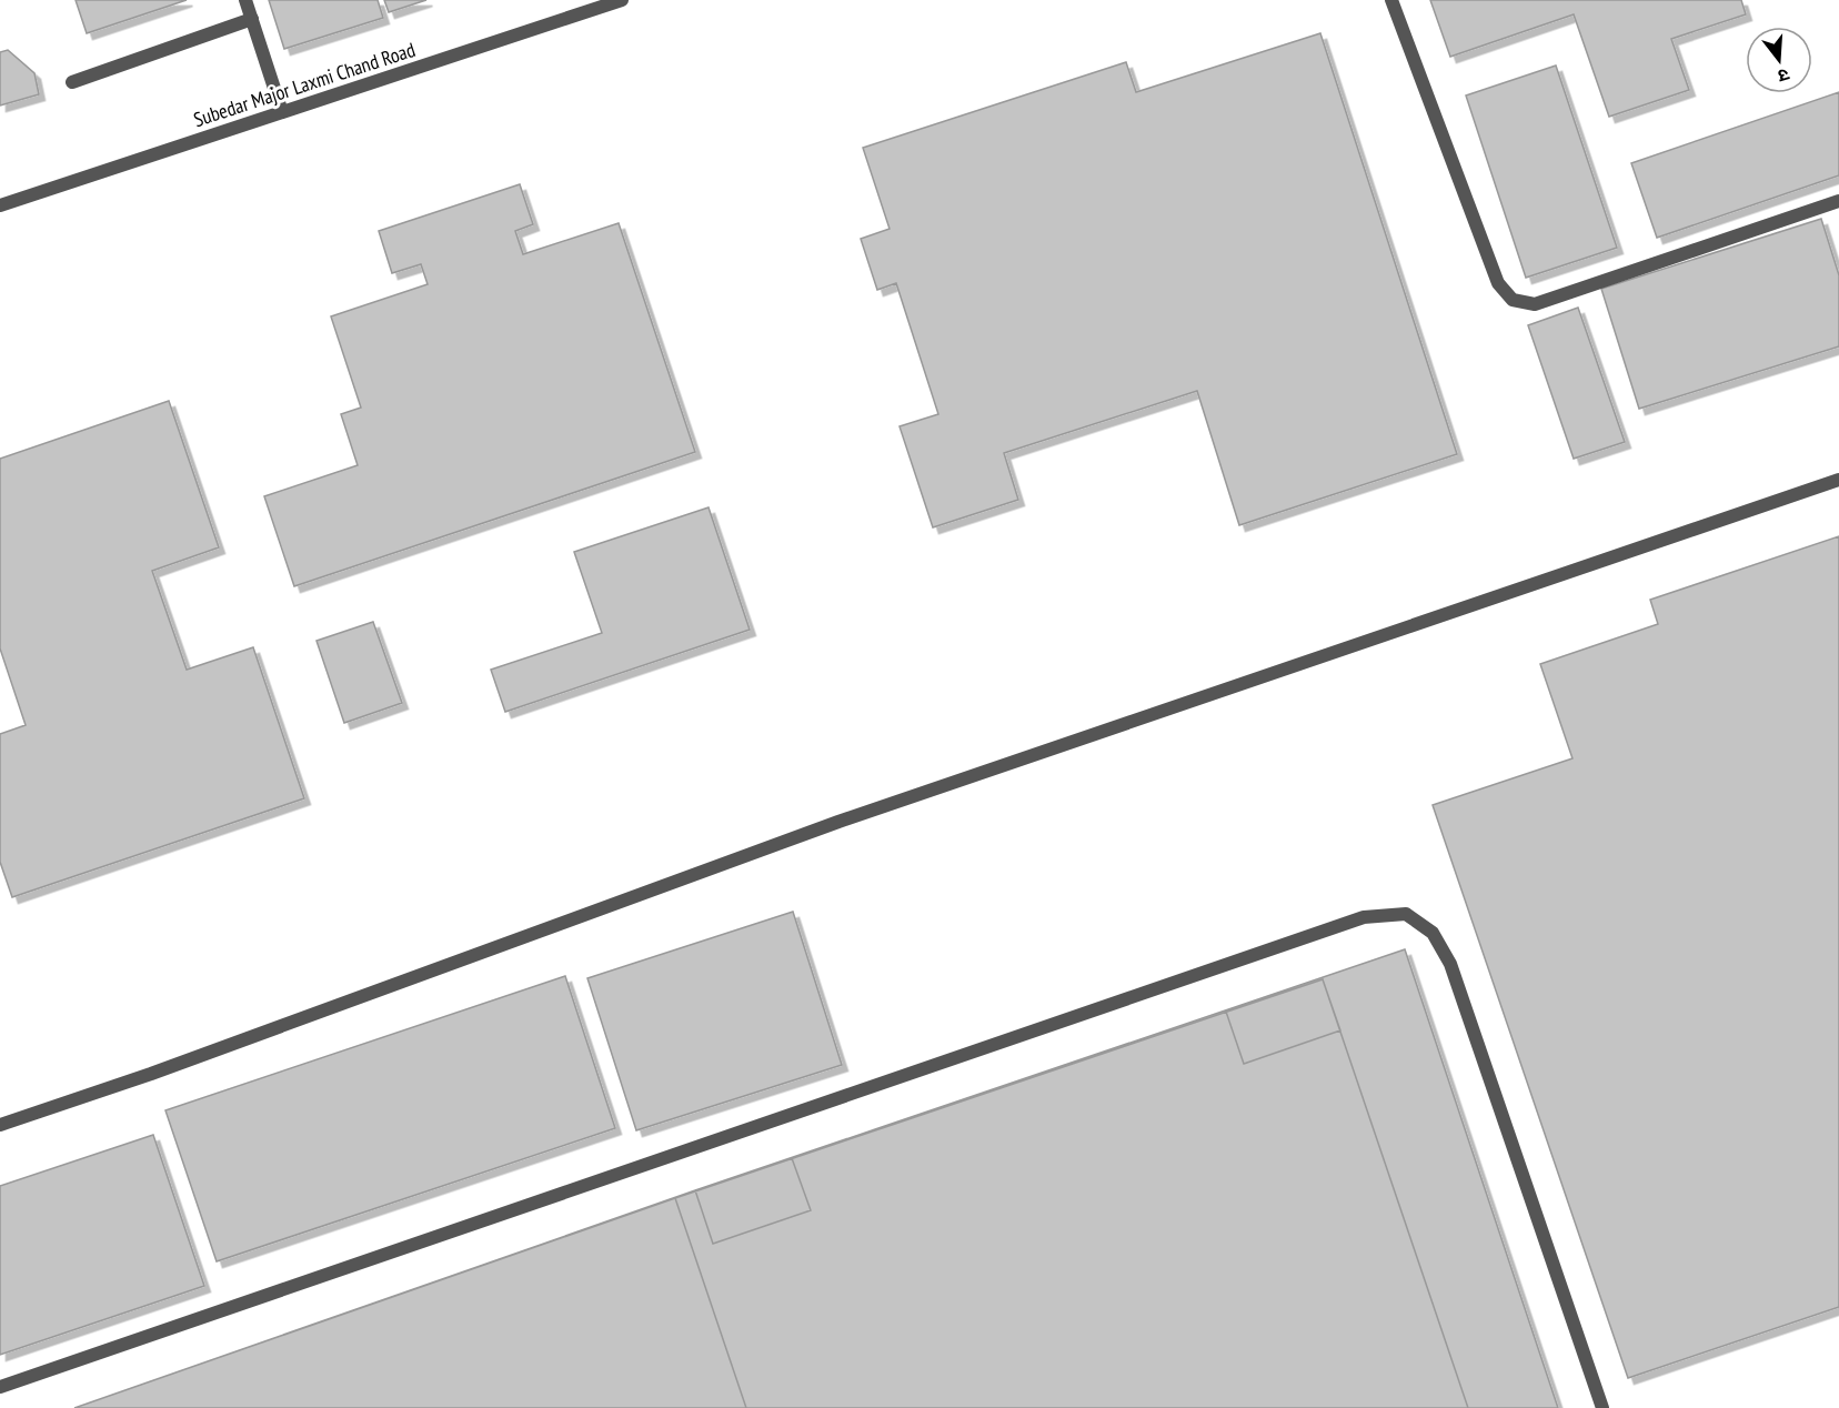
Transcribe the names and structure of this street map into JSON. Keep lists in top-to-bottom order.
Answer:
{
  "streets": {
    "street": ["Subedar Major Laxmi Chand Road"]
  },
  "north": "bottom"
}
